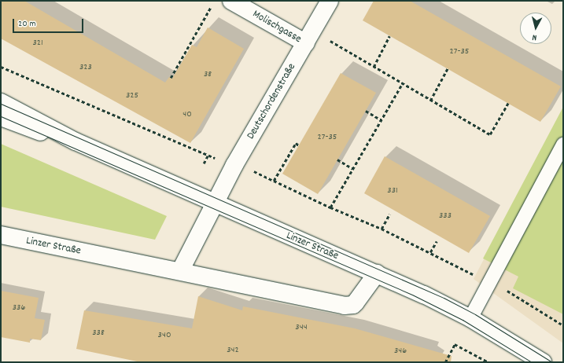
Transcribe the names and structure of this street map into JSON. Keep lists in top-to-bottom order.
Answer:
{
  "streets": {
    "main road": ["Molischgasse", "Deutschordenstraße", "Linzer Straße"]
  },
  "crossings": [
    ["Molischgasse", "Deutschordenstraße"],
    ["Deutschordenstraße", "Linzer Straße"]
  ],
  "house_numbers": [
    "321",
    "27-35",
    "323",
    "38",
    "325",
    "40",
    "27-35",
    "331",
    "333",
    "336",
    "344",
    "338",
    "340",
    "342",
    "346"
  ],
  "scale_bar": "20 m",
  "north": "bottom"
}
